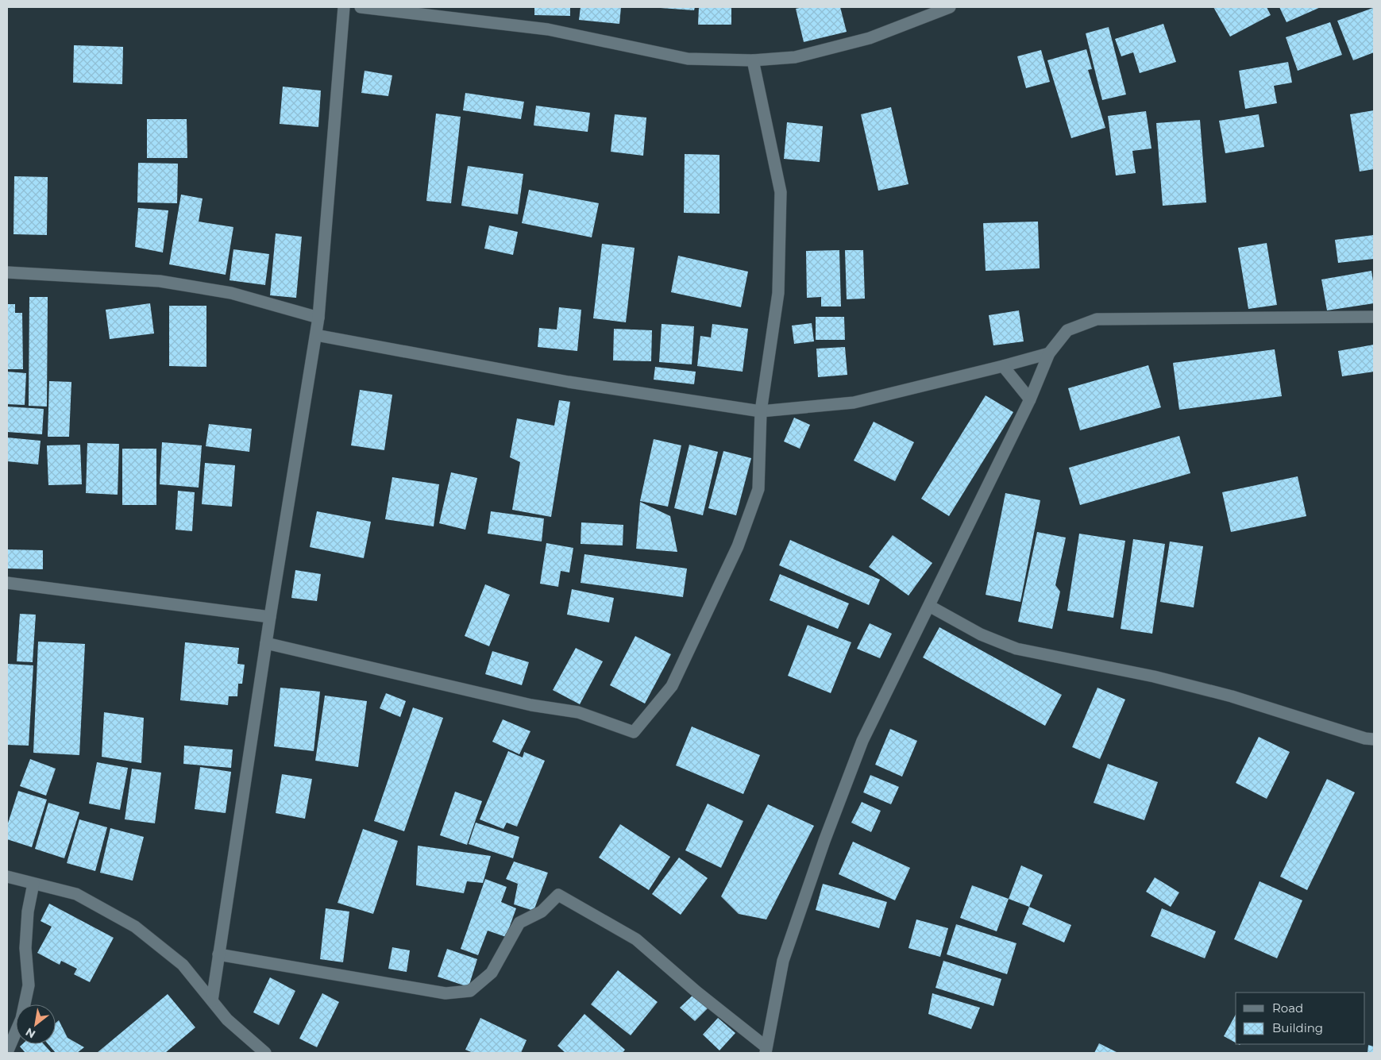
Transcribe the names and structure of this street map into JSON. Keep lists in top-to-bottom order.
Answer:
{
  "legend": ["Road", "Building"],
  "north": "bottom left"
}
